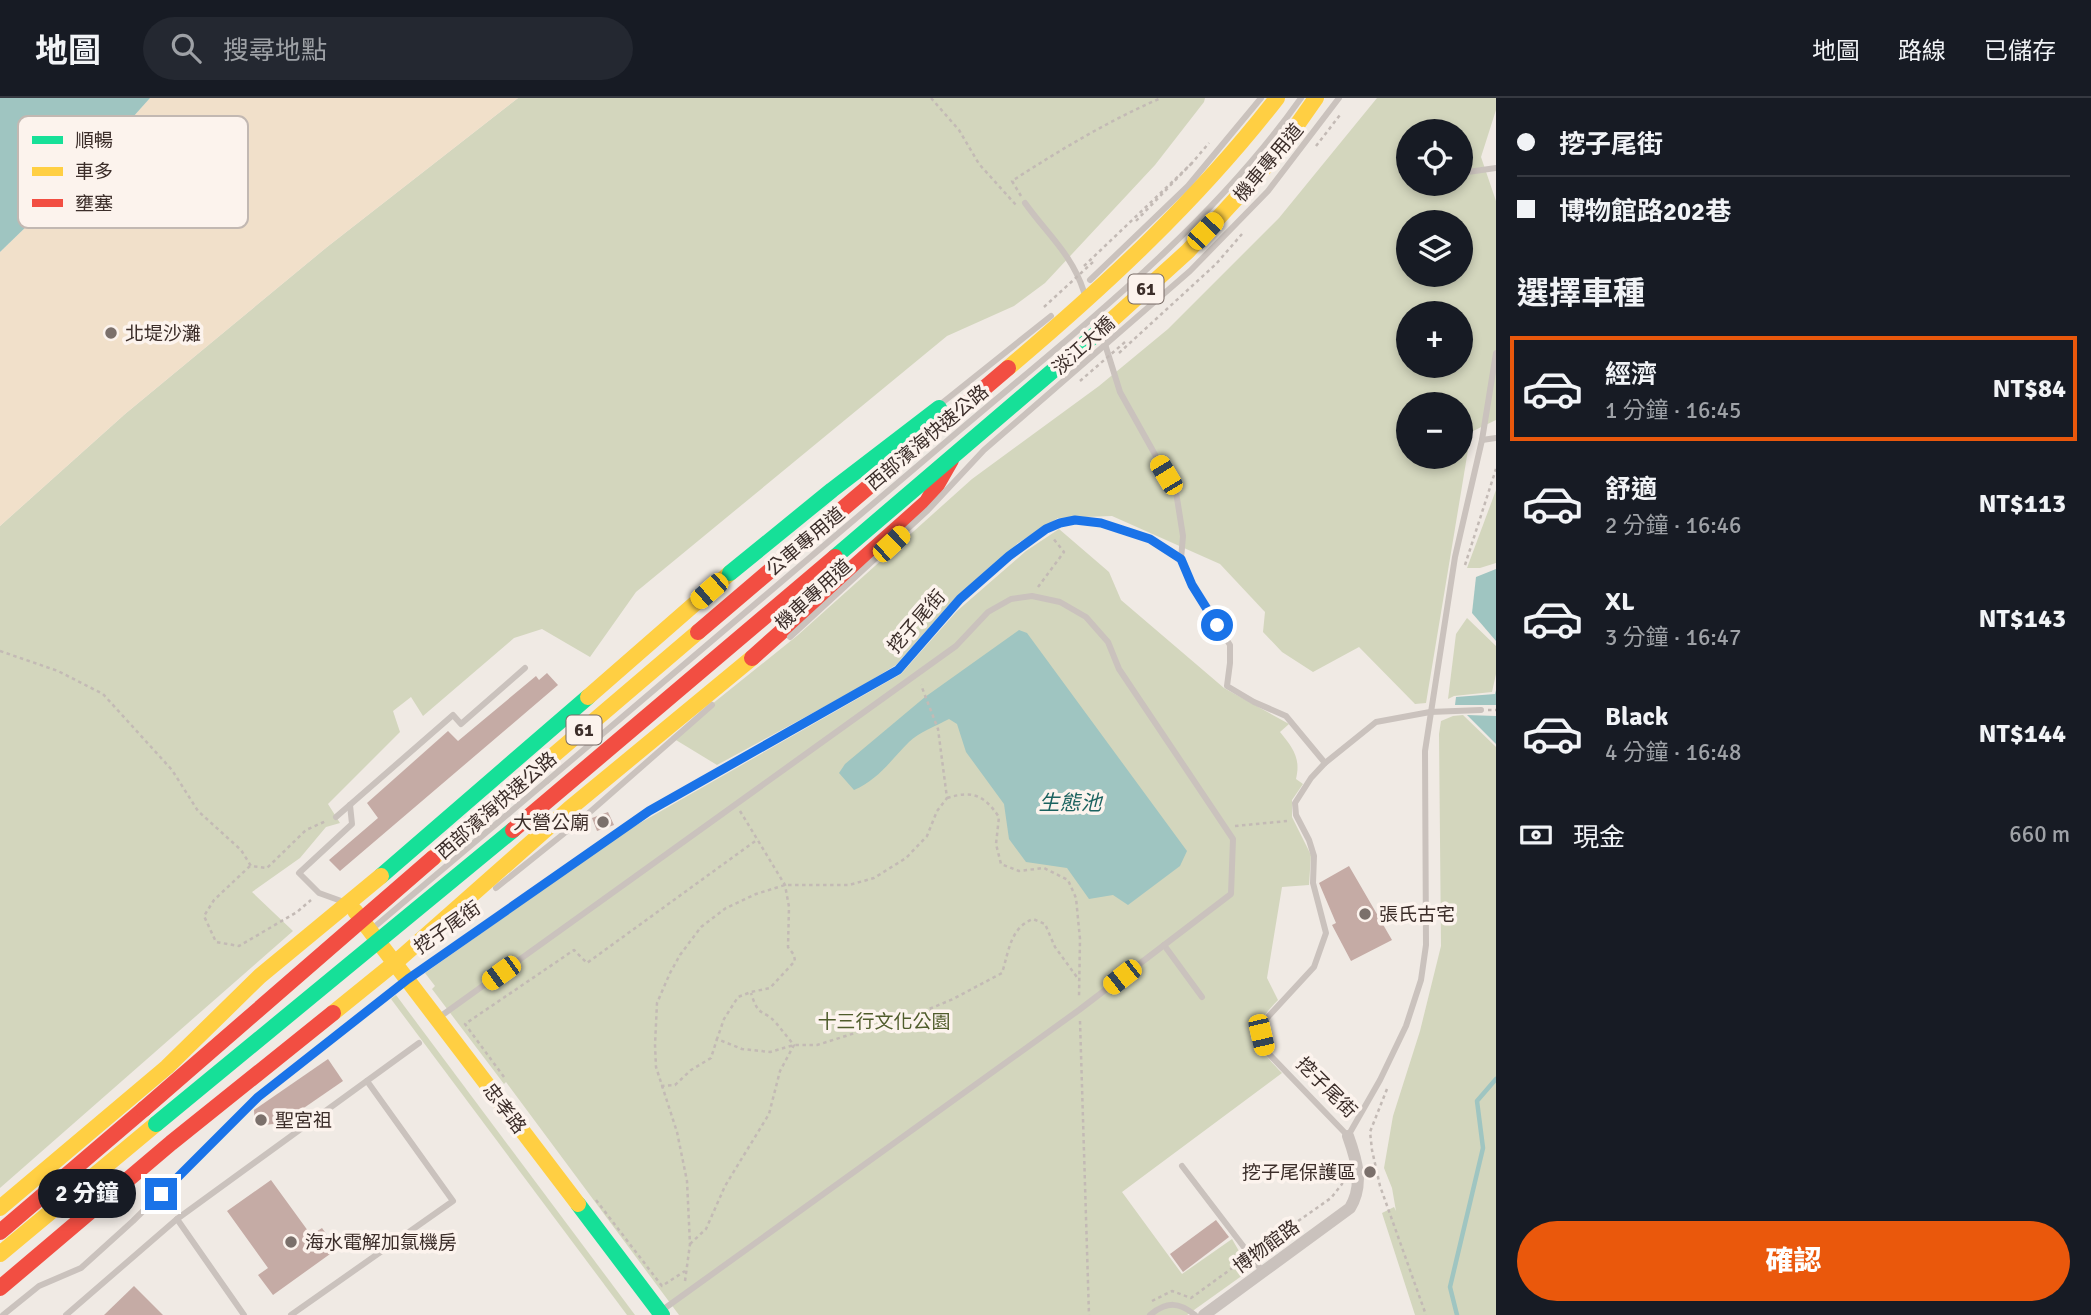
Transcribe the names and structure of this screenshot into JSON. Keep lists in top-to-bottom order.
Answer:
{
  "streets": {
    "main road": [
      "61",
      "淡江大橋",
      "西部濱海快速公路",
      "忠孝路"
    ],
    "street": ["挖子尾街", "博物館路"],
    "lane": ["機車專用道", "公車專用道"]
  },
  "crossings": [
    ["淡江大橋", "西部濱海快速公路"],
    ["公車專用道", "忠孝路"],
    ["挖子尾街", "忠孝路"],
    ["挖子尾街", "博物館路"]
  ],
  "water": ["生態池"],
  "parks": ["十三行文化公園"],
  "places": [
    "北堤沙灘",
    "大營公廟",
    "張氏古宅",
    "聖宮祖",
    "挖子尾保護區",
    "海水電解加氯機房"
  ],
  "legend": ["順暢", "車多", "壅塞"],
  "page": {
    "header": "地圖",
    "search": "搜尋地點",
    "nav": ["地圖", "路線", "已儲存"],
    "banner": ["挖子尾街", "博物館路202巷"],
    "map_buttons": ["+", "−"],
    "heading": "選擇車種",
    "list": [
      {
        "name": "經濟",
        "note": "1 分鐘 · 16:45",
        "value": "NT$84"
      },
      {
        "name": "舒適",
        "note": "2 分鐘 · 16:46",
        "value": "NT$113"
      },
      {
        "name": "XL",
        "note": "3 分鐘 · 16:47",
        "value": "NT$143"
      },
      {
        "name": "Black",
        "note": "4 分鐘 · 16:48",
        "value": "NT$144"
      }
    ],
    "pay": ["現金", "660 m"],
    "bubble": "2 分鐘",
    "buttons": "確認"
  }
}
